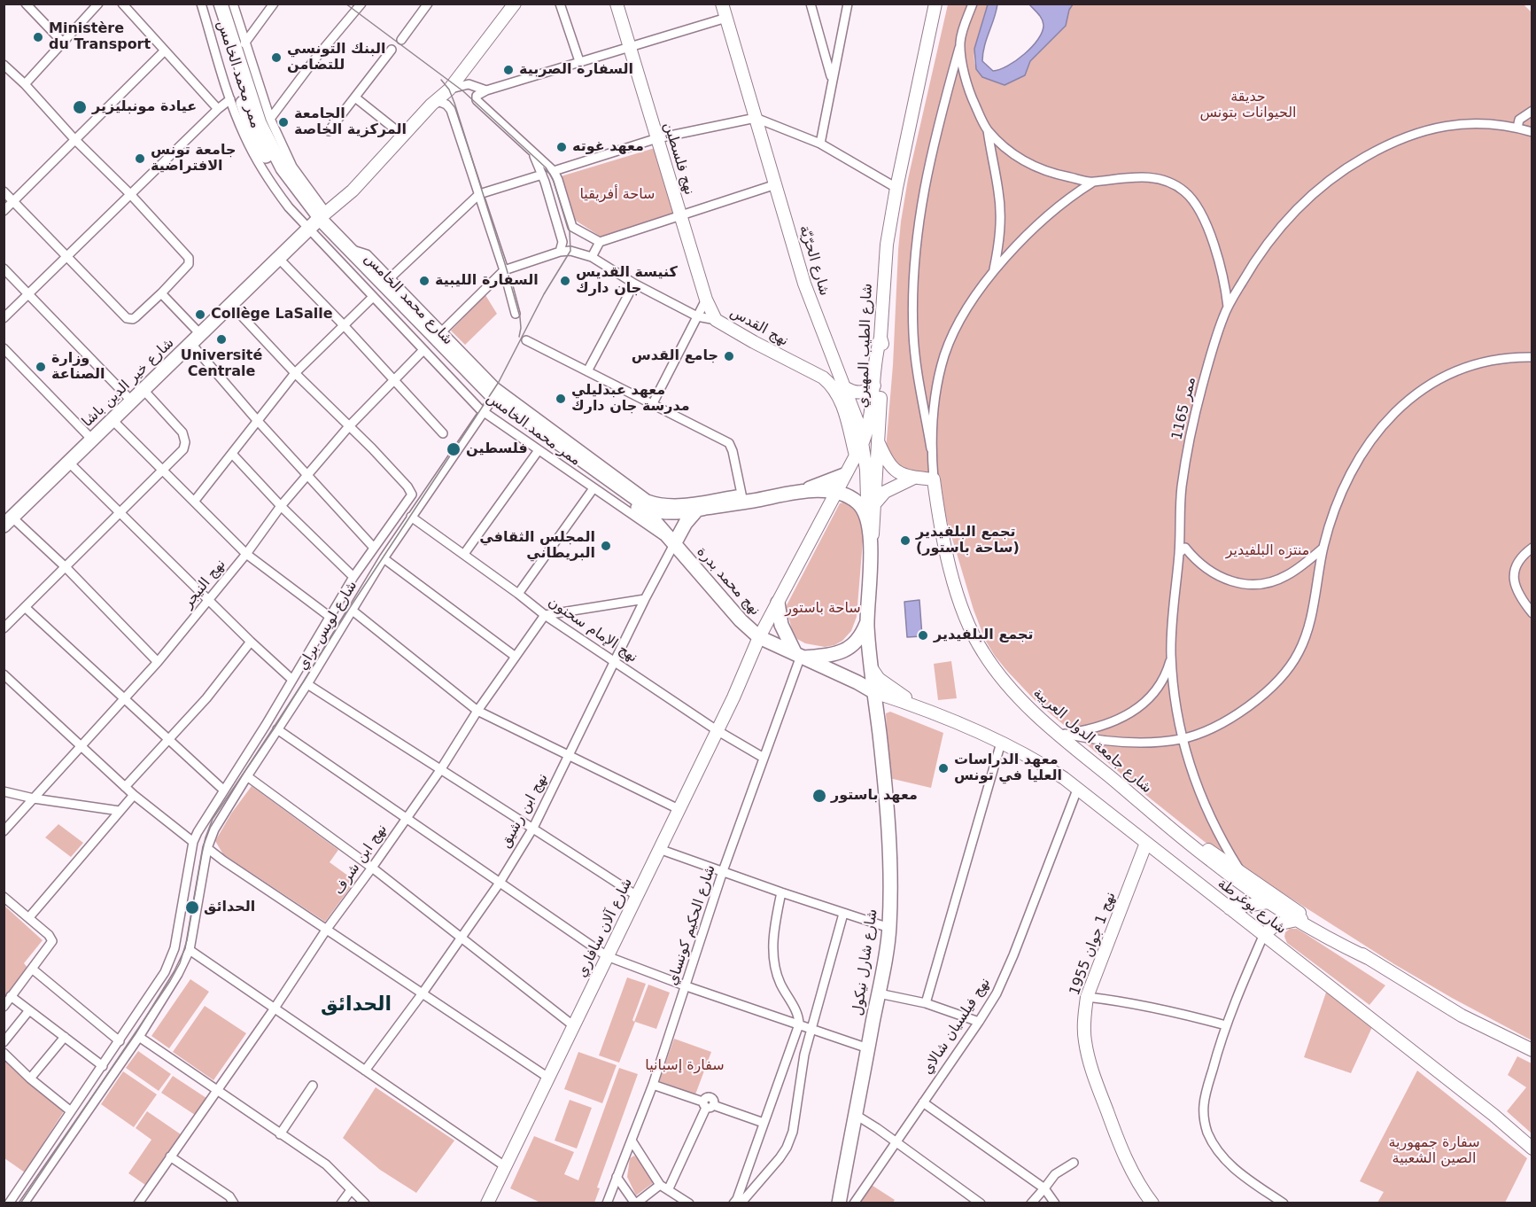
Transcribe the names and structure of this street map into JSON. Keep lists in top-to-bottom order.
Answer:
{
  "streets": {
    "main road": [
      "نهج فلسطين",
      "شارع الحرّيّة",
      "شارع محمد الخامس",
      "نهج القدس",
      "شارع الطيب المهيري",
      "شارع خير الدين باشا",
      "نهج محمد بدرة",
      "شارع جامعة الدول العربية",
      "شارع يوغرطة",
      "شارع آلان سافاري",
      "نهج 1 جوان 1955",
      "شارع شارل نيكول"
    ],
    "street": [
      "ممر محمد الخامس",
      "ممر 1165",
      "نهج النيجر",
      "شارع لويس براي",
      "نهج الإمام سحنون",
      "نهج ابن رشيق",
      "نهج ابن شرف",
      "شارع الحكيم كونساي",
      "نهج فيلسيان شالاي"
    ]
  },
  "crossings": [
    ["ممر محمد الخامس", "شارع محمد الخامس"],
    ["ممر محمد الخامس", "شارع خير الدين باشا"],
    ["ممر محمد الخامس", "نهج محمد بدرة"],
    ["ممر محمد الخامس", "نهج النيجر"],
    ["ممر محمد الخامس", "شارع لويس براي"],
    ["ممر محمد الخامس", "نهج ابن رشيق"],
    ["نهج فلسطين", "نهج القدس"],
    ["شارع الحرّيّة", "شارع آلان سافاري"],
    ["شارع محمد الخامس", "شارع خير الدين باشا"],
    ["شارع محمد الخامس", "نهج محمد بدرة"],
    ["شارع محمد الخامس", "شارع لويس براي"],
    ["شارع محمد الخامس", "نهج ابن رشيق"],
    ["نهج القدس", "شارع آلان سافاري"],
    ["شارع الطيب المهيري", "شارع يوغرطة"],
    ["شارع الطيب المهيري", "شارع شارل نيكول"],
    ["ممر 1165", "شارع جامعة الدول العربية"],
    ["نهج محمد بدرة", "نهج ابن رشيق"],
    ["نهج محمد بدرة", "شارع آلان سافاري"],
    ["نهج النيجر", "شارع لويس براي"],
    ["شارع لويس براي", "نهج الإمام سحنون"],
    ["نهج الإمام سحنون", "نهج ابن رشيق"],
    ["نهج الإمام سحنون", "نهج ابن شرف"],
    ["نهج الإمام سحنون", "شارع الحكيم كونساي"],
    ["نهج الإمام سحنون", "شارع آلان سافاري"],
    ["شارع يوغرطة", "نهج 1 جوان 1955"],
    ["شارع يوغرطة", "شارع شارل نيكول"],
    ["شارع يوغرطة", "نهج فيلسيان شالاي"]
  ],
  "districts": ["الحدائق"],
  "parks": [
    "حديقة الحيوانات بتونس",
    "ساحة أفريقيا",
    "منتزه البلفيدير",
    "ساحة باستور",
    "سفارة إسبانيا",
    "سفارة جمهورية الصين الشعبية"
  ],
  "places": [
    "Ministère du Transport",
    "البنك التونسي للتضامن",
    "السفارة الصربية",
    "عيادة مونبليزير",
    "الجامعة المركزية الخاصة",
    "معهد غوته",
    "جامعة تونس الافتراضية",
    "السفارة الليبية",
    "كنيسة القديس جان دارك",
    "Collège LaSalle",
    "Université Centrale",
    "جامع القدس",
    "وزارة الصناعة",
    "معهد عبدليلي مدرسة جان دارك",
    "فلسطين",
    "تجمع البلفيدير (ساحة باستور)",
    "المجلس الثقافي البريطاني",
    "تجمع البلفيدير",
    "معهد الدراسات العليا في تونس",
    "معهد باستور",
    "الحدائق"
  ]
}
